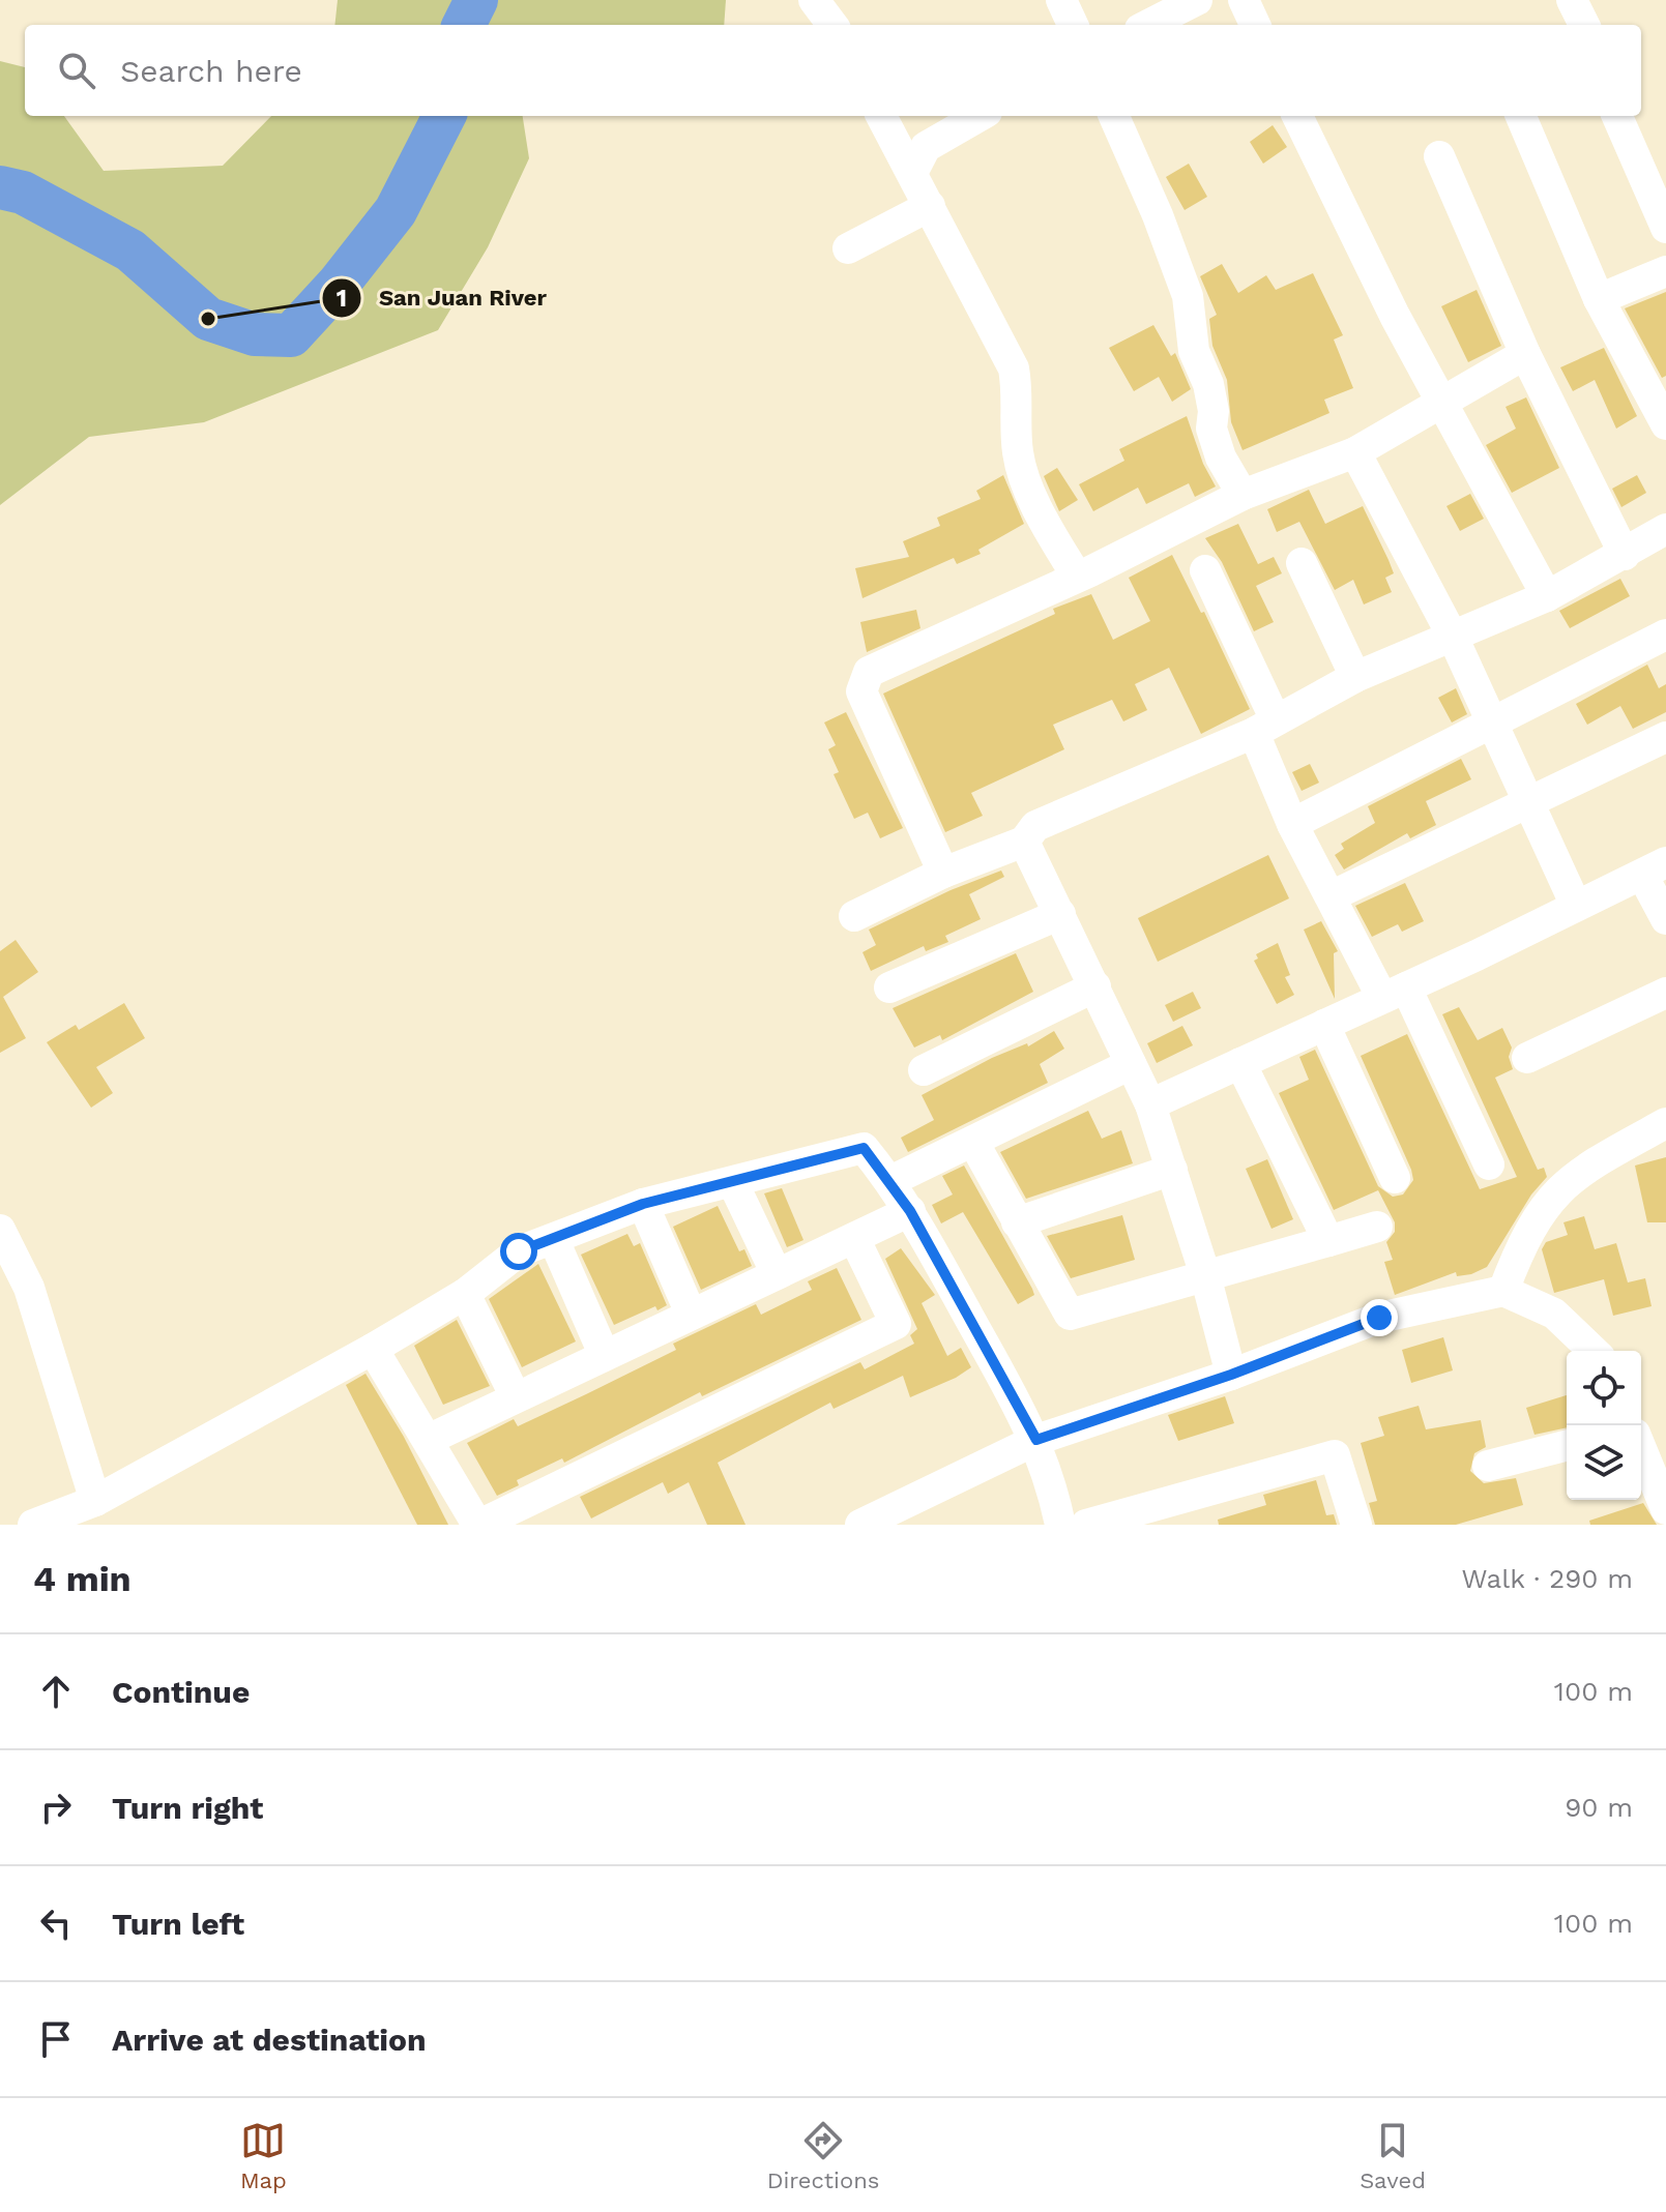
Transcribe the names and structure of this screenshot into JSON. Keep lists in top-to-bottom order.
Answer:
{
  "places": ["San Juan River"],
  "page": {
    "search": "Search here",
    "heading": ["4 min", "Walk · 290 m"],
    "list": [
      ["Continue", "100 m"],
      ["Turn right", "90 m"],
      ["Turn left", "100 m"],
      "Arrive at destination"
    ],
    "nav": ["Map", "Directions", "Saved"]
  }
}
